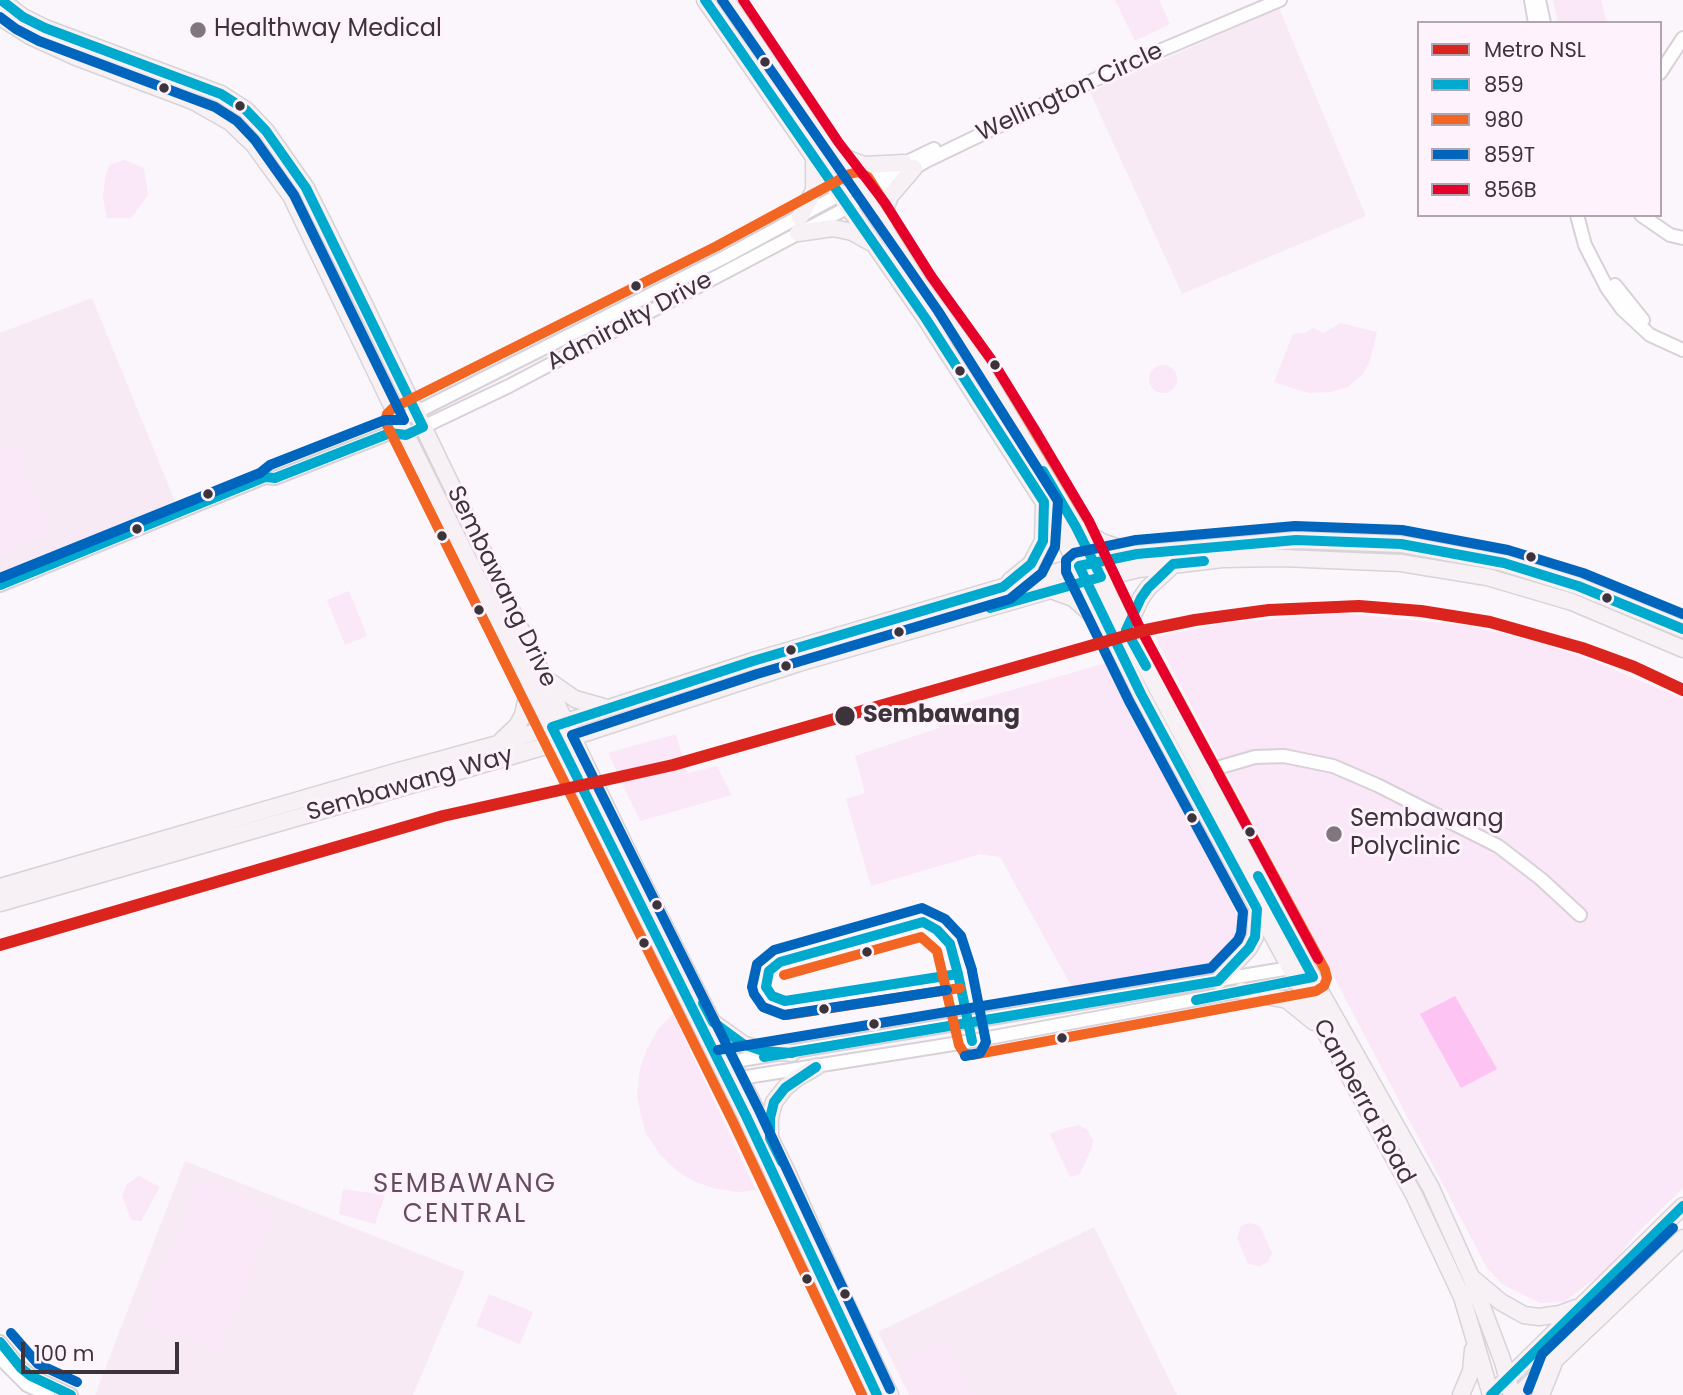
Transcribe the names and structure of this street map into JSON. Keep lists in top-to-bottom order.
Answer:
{
  "streets": {
    "main road": ["Sembawang Drive", "Sembawang Way", "Canberra Road"],
    "street": ["Wellington Circle", "Admiralty Drive"]
  },
  "crossings": [
    ["Wellington Circle", "Admiralty Drive"],
    ["Wellington Circle", "Canberra Road"],
    ["Admiralty Drive", "Sembawang Drive"],
    ["Admiralty Drive", "Canberra Road"],
    ["Sembawang Drive", "Sembawang Way"],
    ["Sembawang Way", "Canberra Road"]
  ],
  "districts": ["SEMBAWANG CENTRAL"],
  "places": ["Healthway Medical", "Sembawang", "Sembawang Polyclinic"],
  "lines": [
    "transit line 859",
    "transit line 859T",
    "transit line 856B",
    "transit line 980",
    "metro line NSL"
  ],
  "legend": [
    "Metro NSL",
    "859",
    "980",
    "859T",
    "856B"
  ],
  "scale_bar": "100 m"
}
